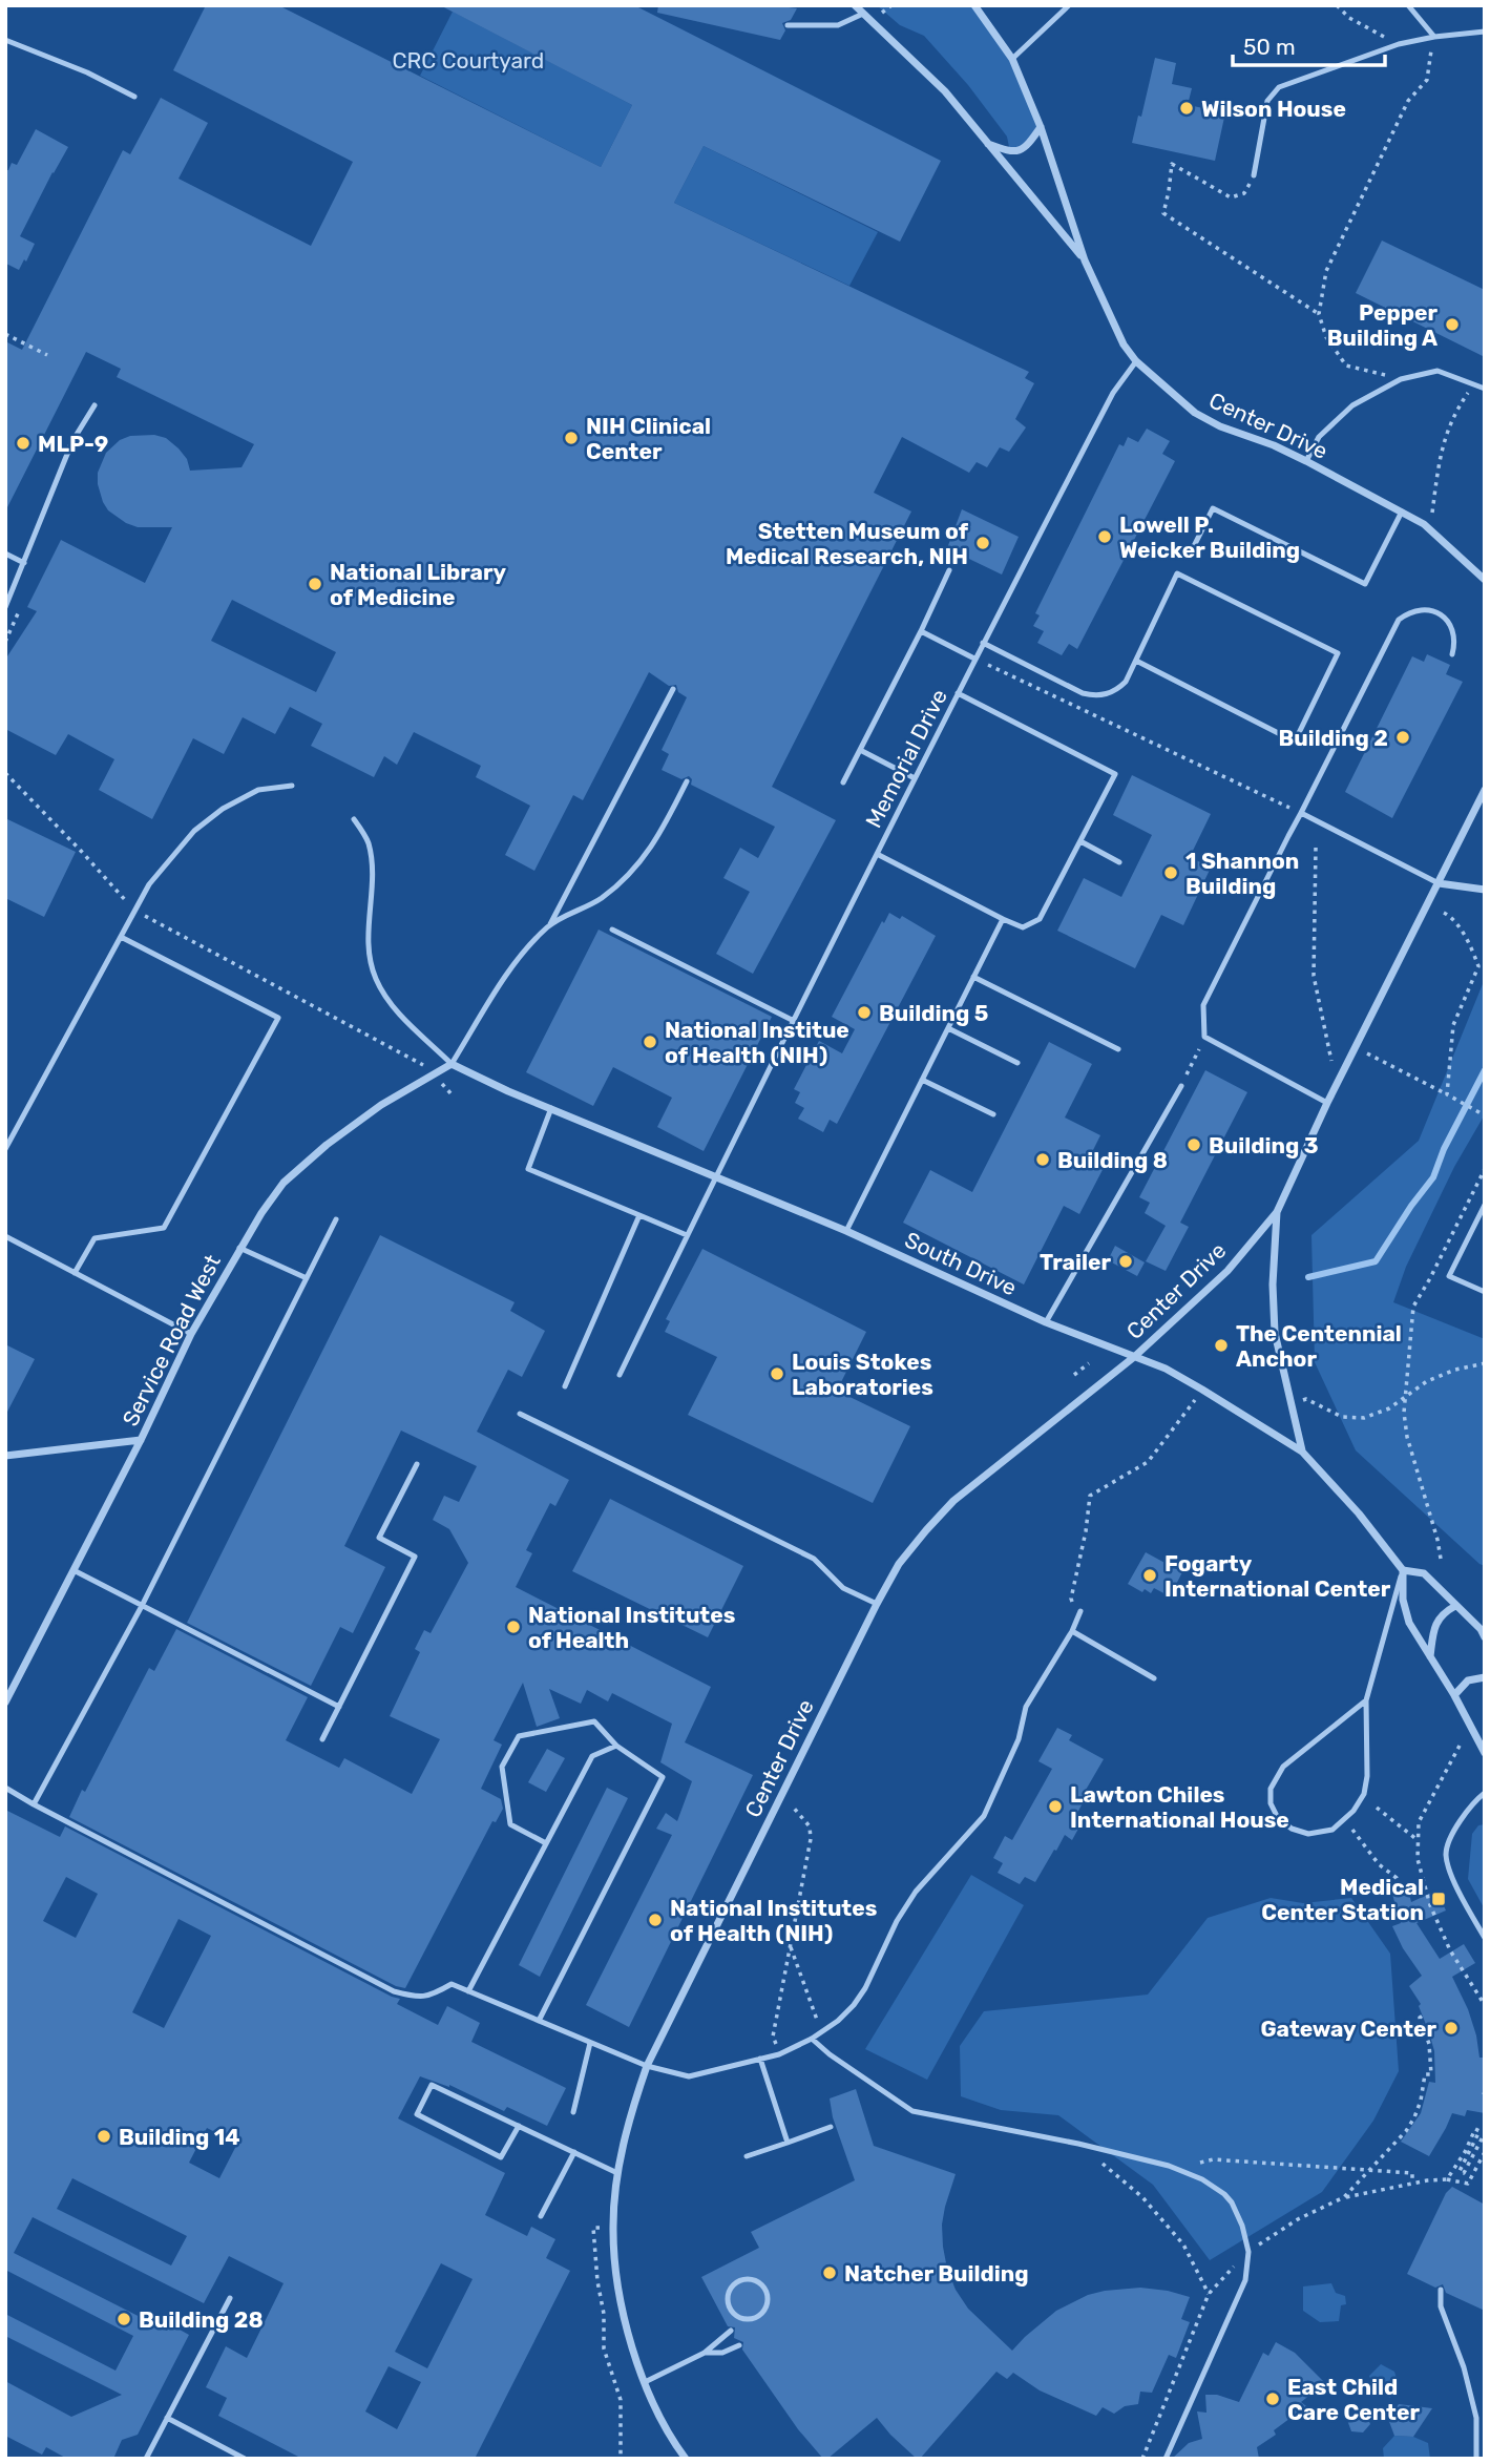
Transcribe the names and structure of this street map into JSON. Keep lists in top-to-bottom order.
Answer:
{
  "streets": {
    "street": ["Center Drive", "South Drive", "Service Road West"],
    "lane": ["Memorial Drive"]
  },
  "crossings": [
    ["Center Drive", "Memorial Drive"],
    ["Center Drive", "South Drive"],
    ["Memorial Drive", "South Drive"],
    ["South Drive", "Service Road West"]
  ],
  "parks": ["CRC Courtyard"],
  "places": {
    "other": [
      "Wilson House",
      "Pepper Building A",
      "NIH Clinical Center",
      "MLP-9",
      "Lowell P. Weicker Building",
      "Stetten Museum of Medical Research, NIH",
      "National Library of Medicine",
      "Building 2",
      "1 Shannon Building",
      "Building 5",
      "National Institue of Health (NIH)",
      "Building 3",
      "Building 8",
      "Trailer",
      "The Centennial Anchor",
      "Louis Stokes Laboratories",
      "Fogarty International Center",
      "National Institutes of Health",
      "Lawton Chiles International House",
      "National Institutes of Health (NIH)",
      "Gateway Center",
      "Building 14",
      "Natcher Building",
      "Building 28",
      "East Child Care Center"
    ],
    "transit": ["Medical Center Station"]
  },
  "scale_bar": "50 m"
}
